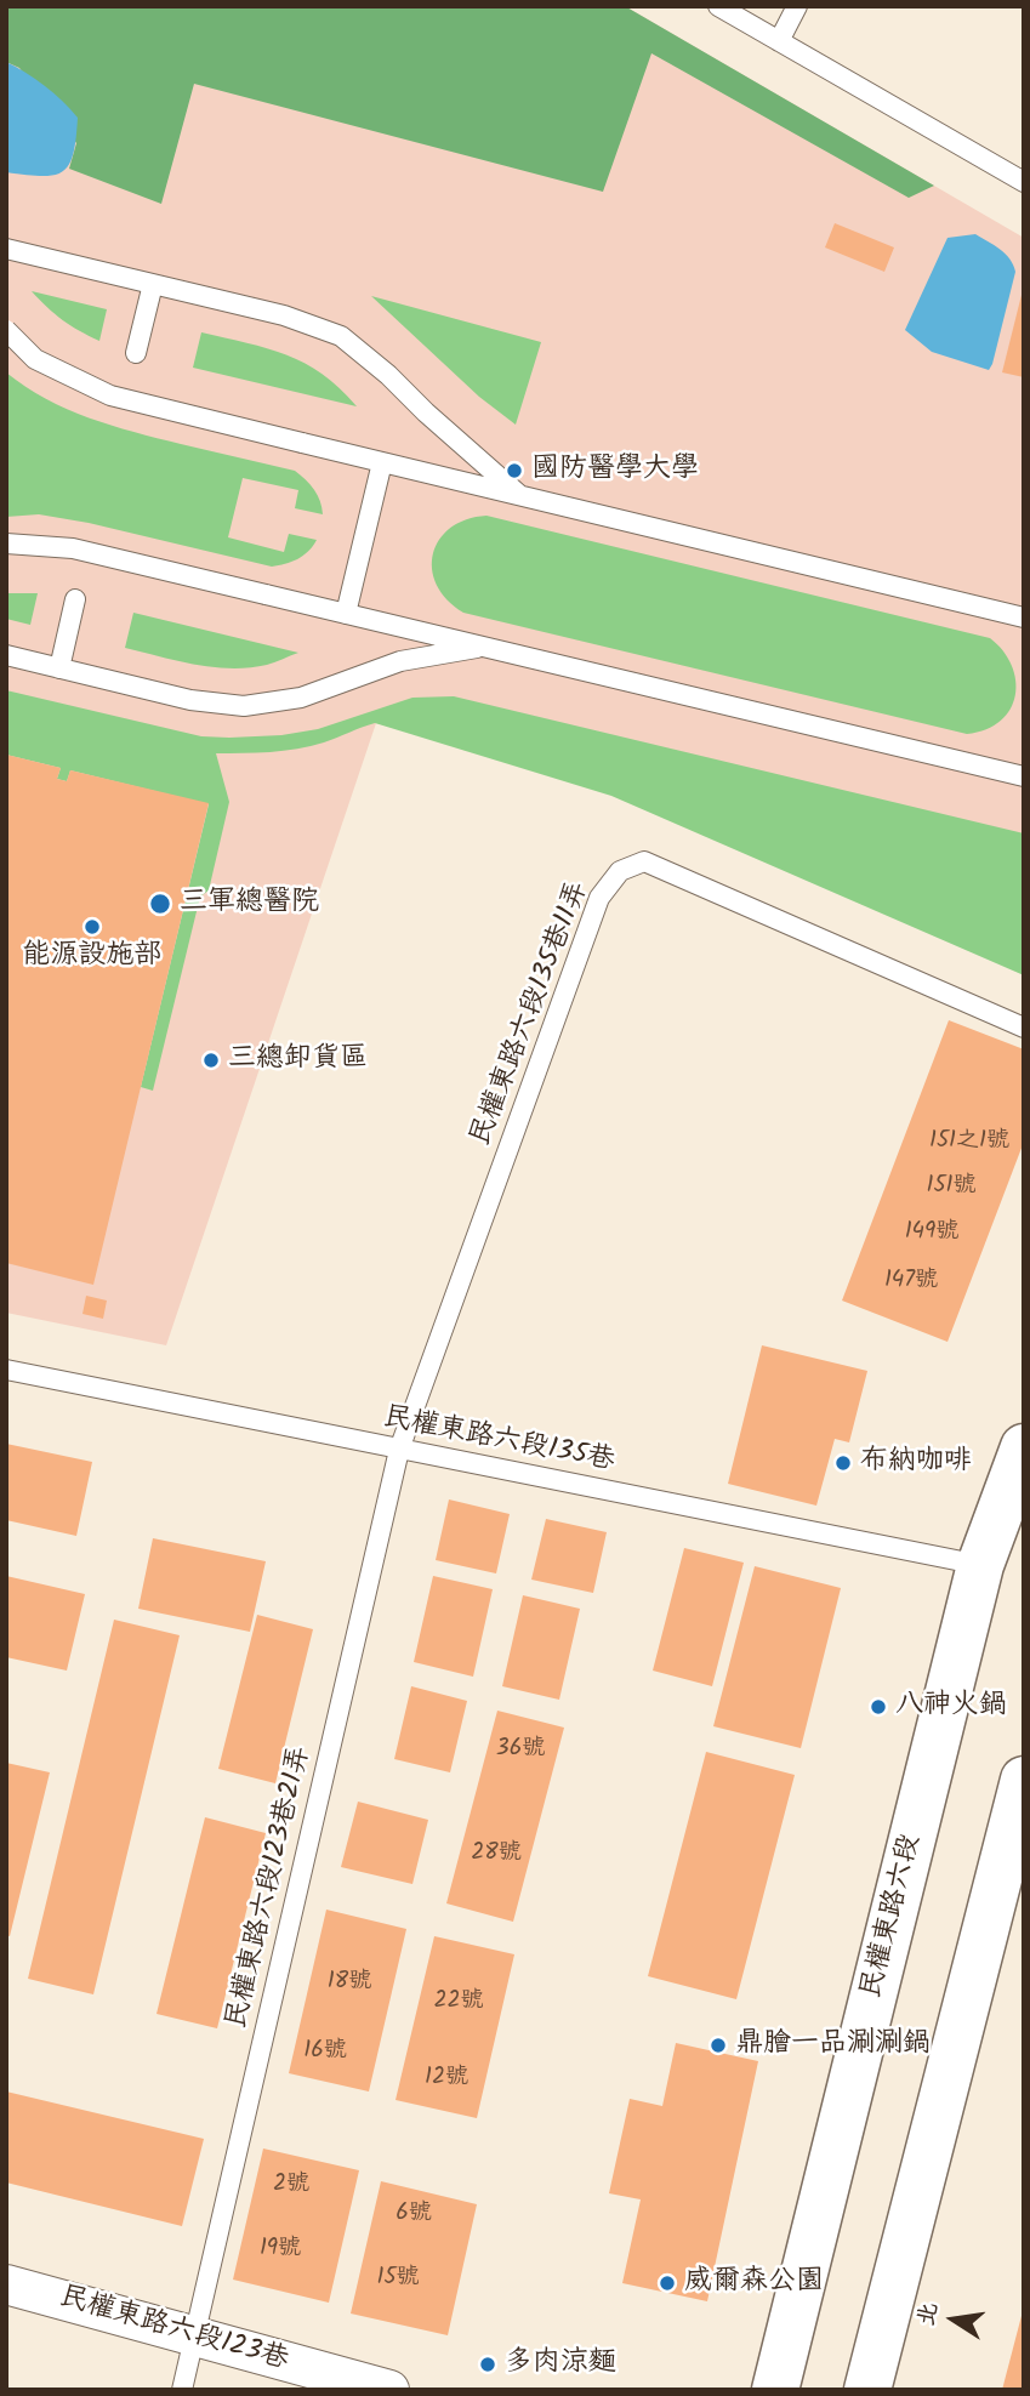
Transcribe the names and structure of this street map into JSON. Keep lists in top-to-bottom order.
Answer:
{
  "streets": {
    "main road": ["民權東路六段"],
    "street": ["民權東路六段123巷"],
    "lane": ["民權東路六段135巷11弄", "民權東路六段135巷", "民權東路六段123巷21弄"]
  },
  "crossings": [
    ["民權東路六段135巷11弄", "民權東路六段135巷"],
    ["民權東路六段135巷11弄", "民權東路六段123巷21弄"],
    ["民權東路六段135巷", "民權東路六段123巷21弄"],
    ["民權東路六段135巷", "民權東路六段"],
    ["民權東路六段123巷21弄", "民權東路六段123巷"]
  ],
  "places": [
    "國防醫學大學",
    "三軍總醫院",
    "能源設施部",
    "三總卸貨區",
    "布納咖啡",
    "八神火鍋",
    "鼎膾一品涮涮鍋",
    "威爾森公園",
    "多肉涼麵"
  ],
  "house_numbers": [
    "151之1號",
    "151號",
    "149號",
    "147號",
    "36號",
    "28號",
    "18號",
    "22號",
    "16號",
    "12號",
    "2號",
    "6號",
    "19號",
    "15號"
  ],
  "north": "left"
}
